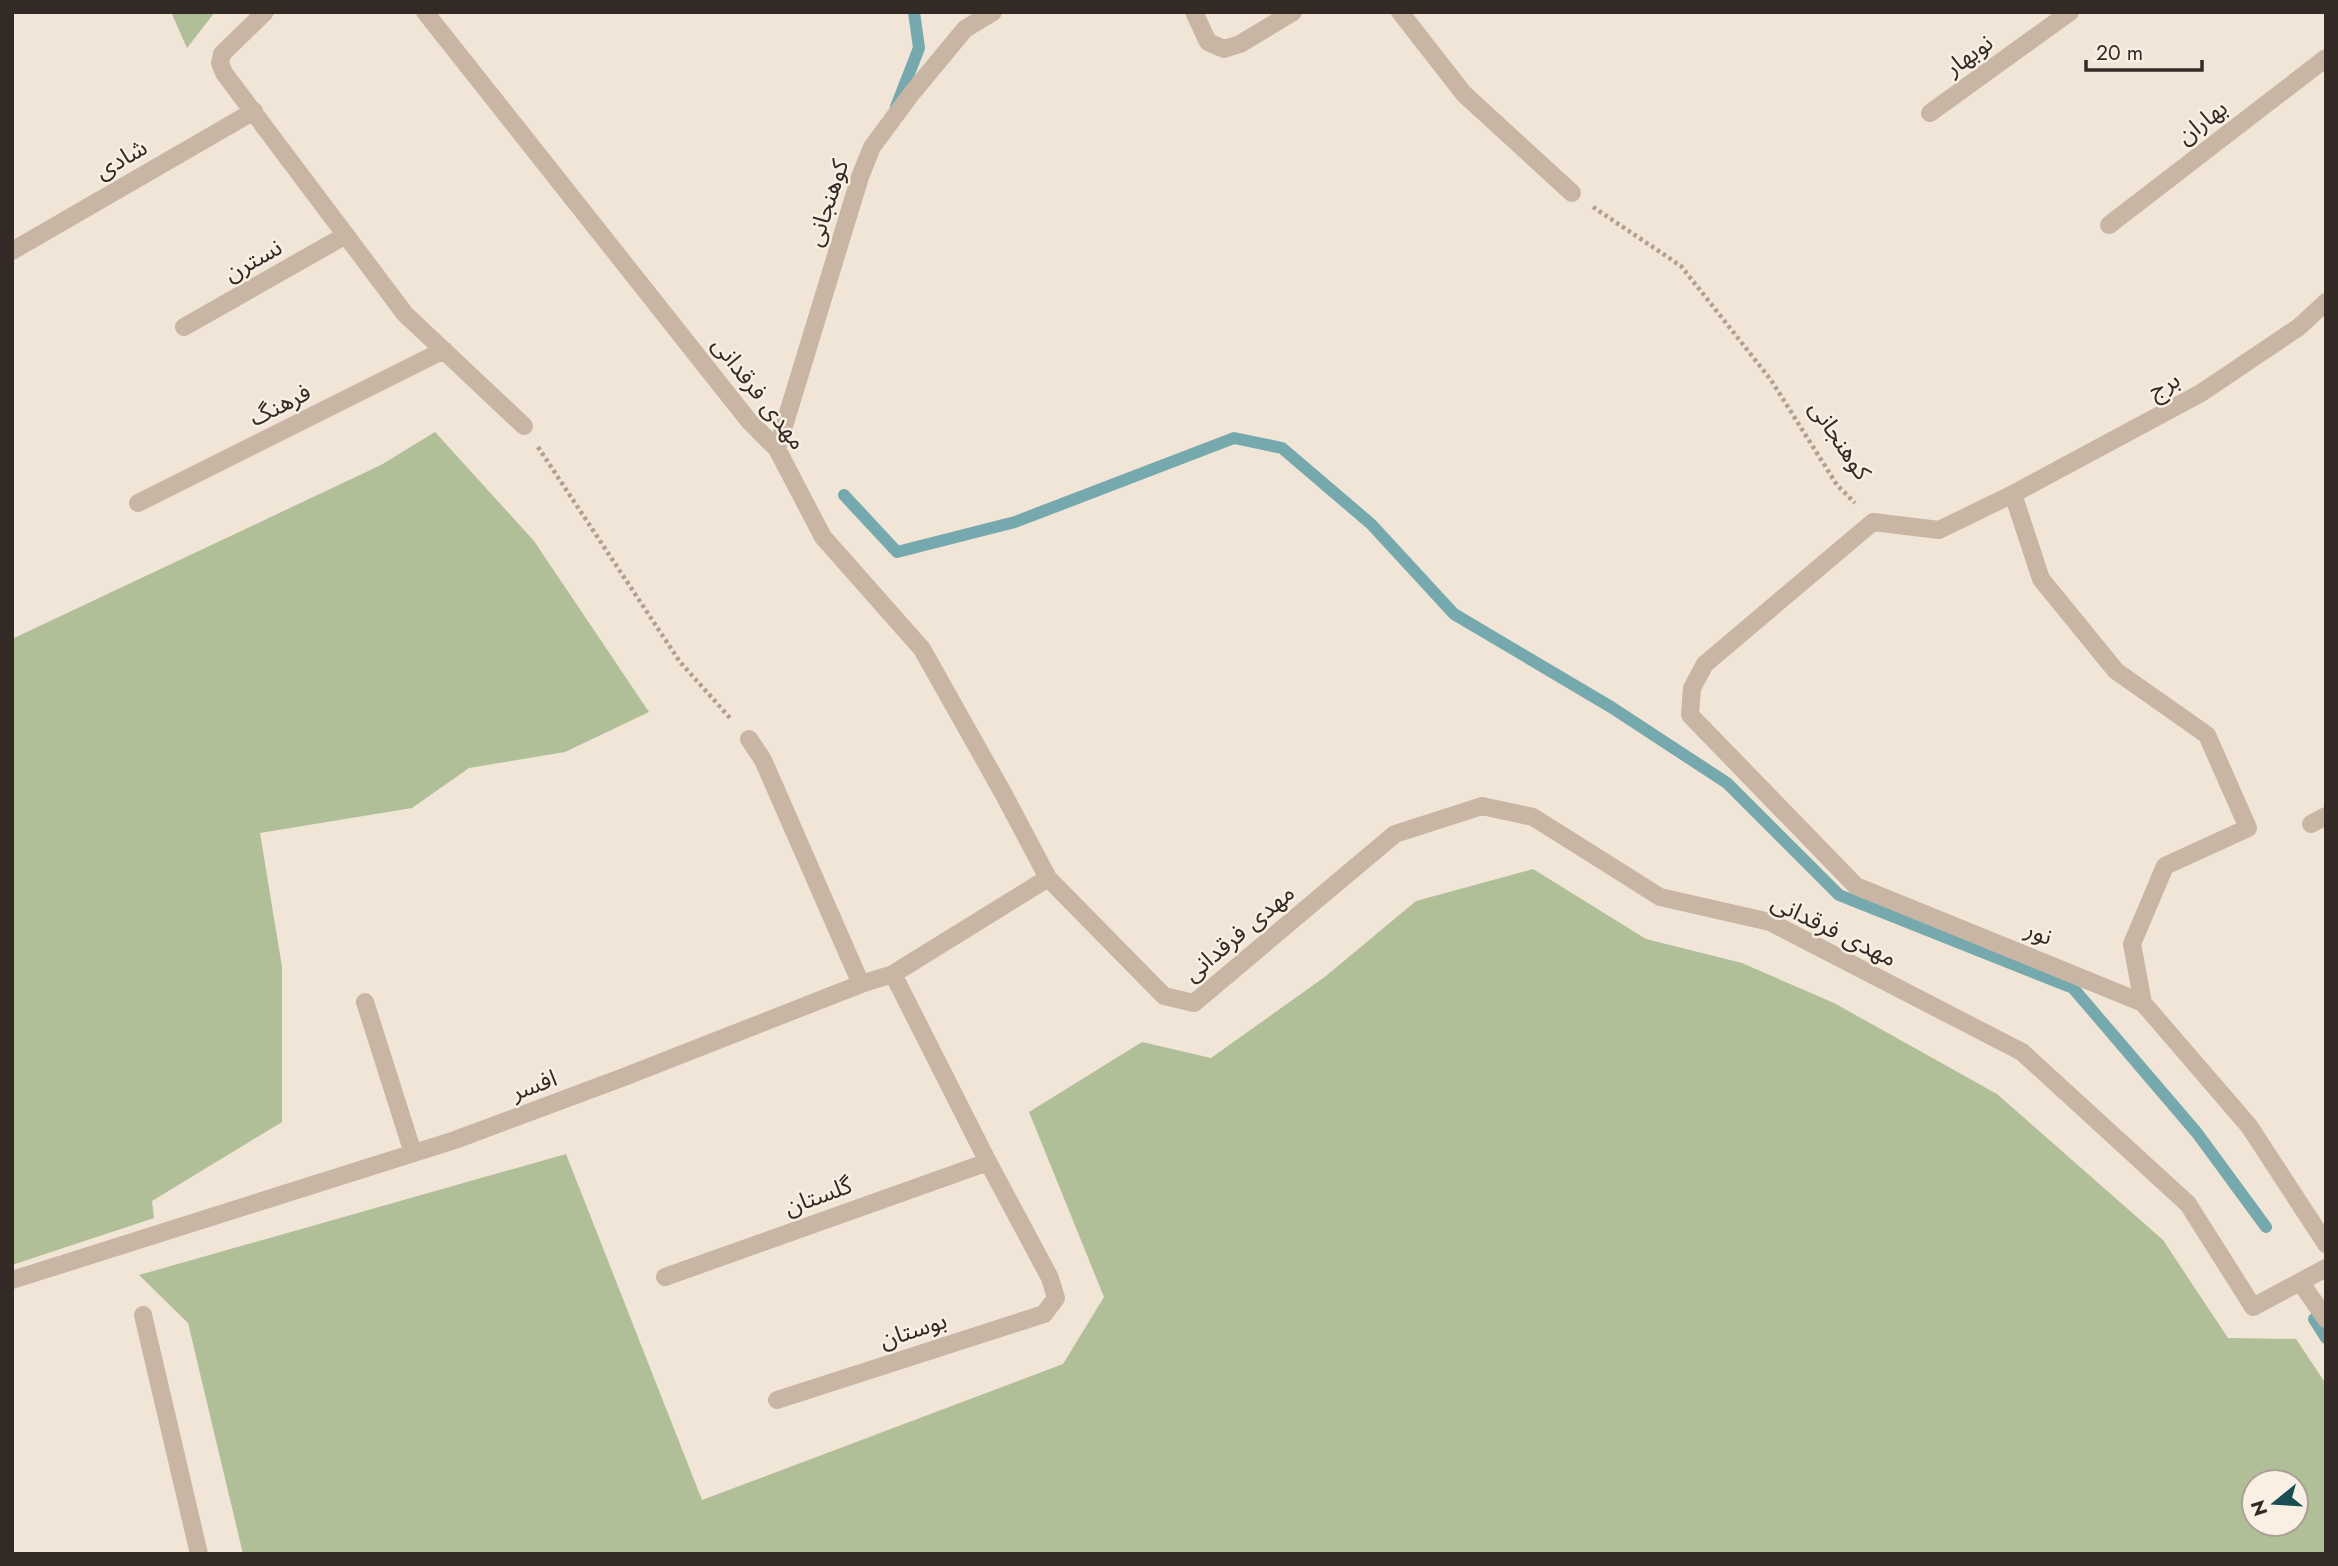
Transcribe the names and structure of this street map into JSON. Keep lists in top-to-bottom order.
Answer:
{
  "streets": {
    "street": [
      "نوبهار",
      "بهاران",
      "شادی",
      "کوهنجانی",
      "نسترن",
      "برج",
      "مهدی فرقدانی",
      "فرهنگ",
      "نور",
      "افسر",
      "گلستان",
      "بوستان"
    ]
  },
  "crossings": [
    ["کوهنجانی", "مهدی فرقدانی"],
    ["کوهنجانی", "نور"],
    ["مهدی فرقدانی", "افسر"],
    ["گلستان", "بوستان"]
  ],
  "scale_bar": "20 m",
  "north": "left"
}
